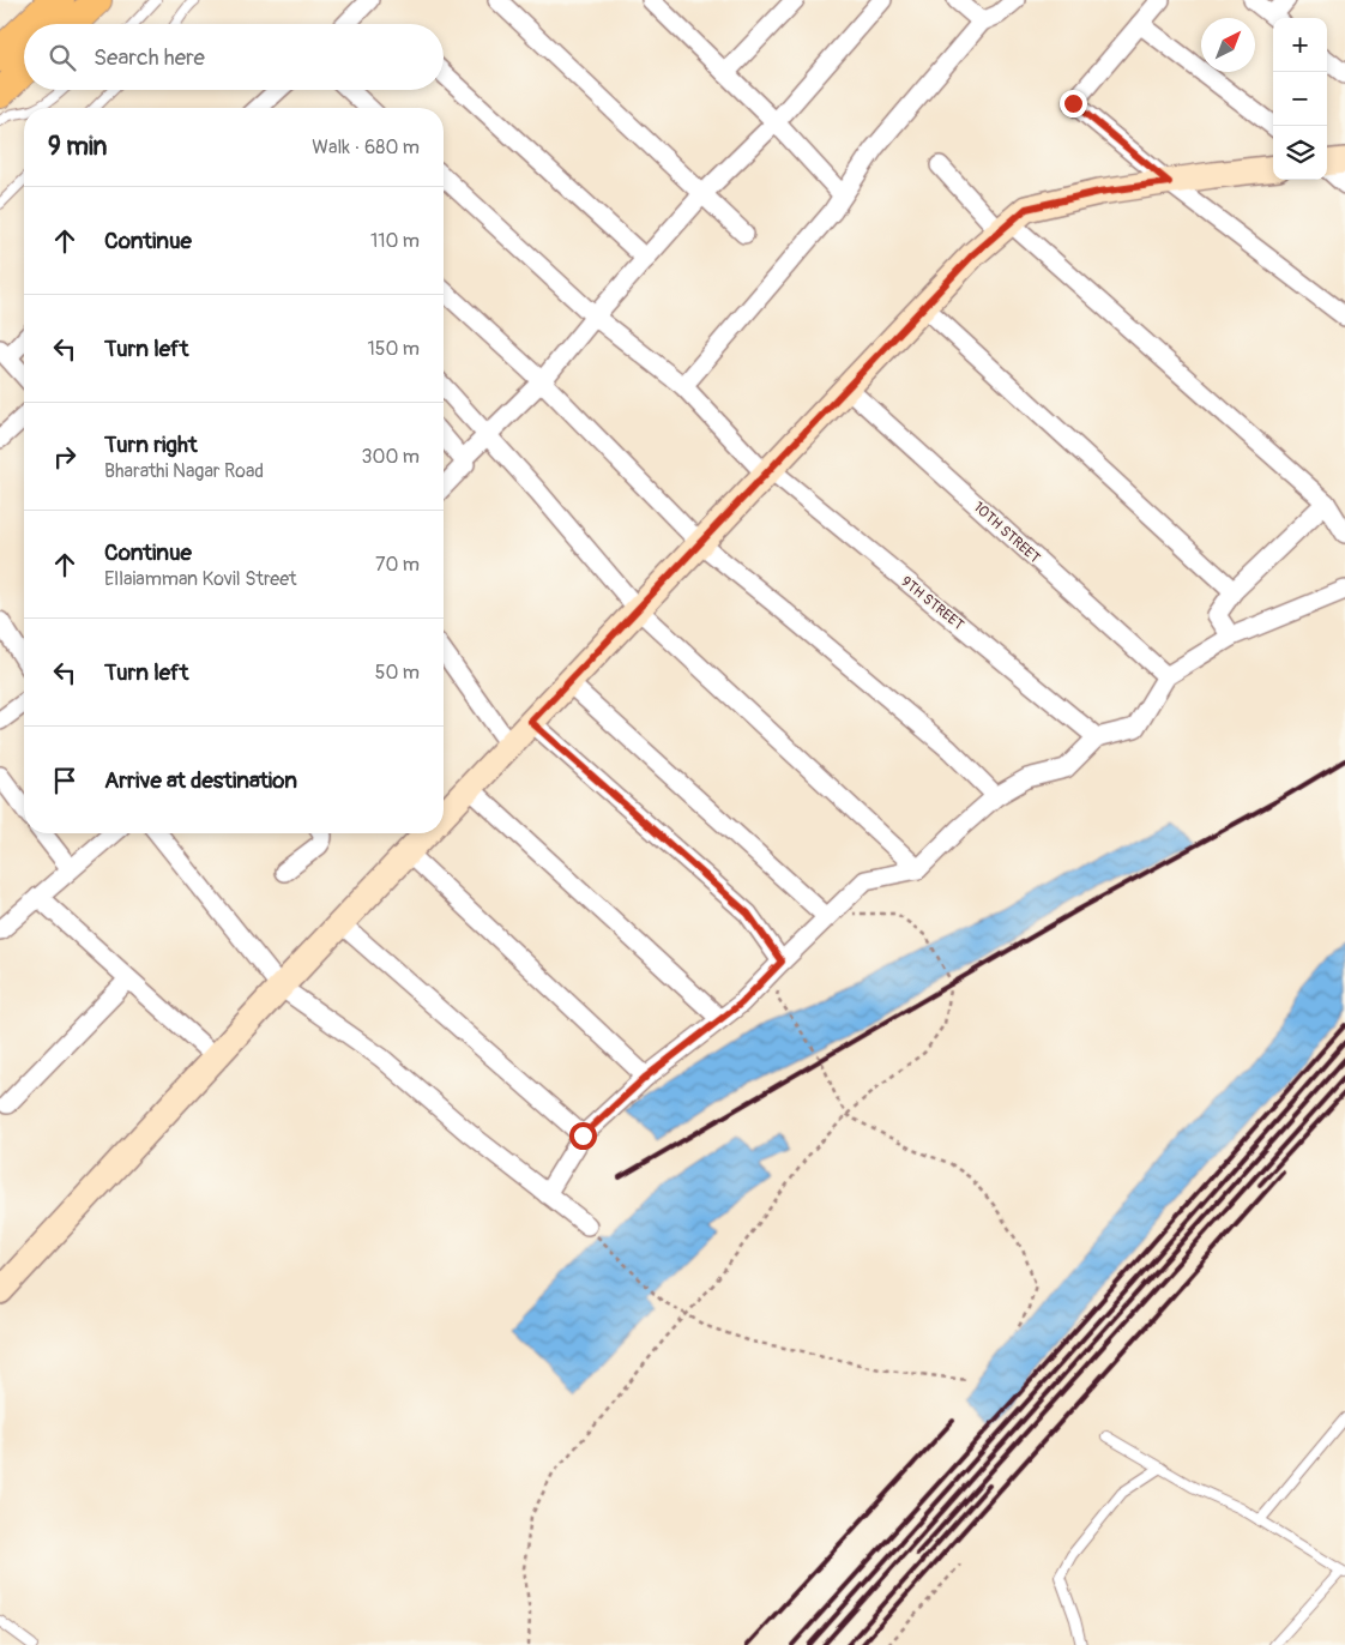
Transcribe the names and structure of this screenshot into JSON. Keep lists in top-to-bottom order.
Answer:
{
  "streets": {
    "street": ["10TH STREET", "9TH STREET"]
  },
  "north": "top right",
  "page": {
    "map_buttons": ["+", "−"],
    "search": "Search here",
    "heading": ["9 min", "Walk · 680 m"],
    "list": [
      ["Continue", "110 m"],
      ["Turn left", "150 m"],
      ["Turn right", "Bharathi Nagar Road", "300 m"],
      ["Continue", "Ellaiamman Kovil Street", "70 m"],
      ["Turn left", "50 m"],
      "Arrive at destination"
    ]
  }
}
